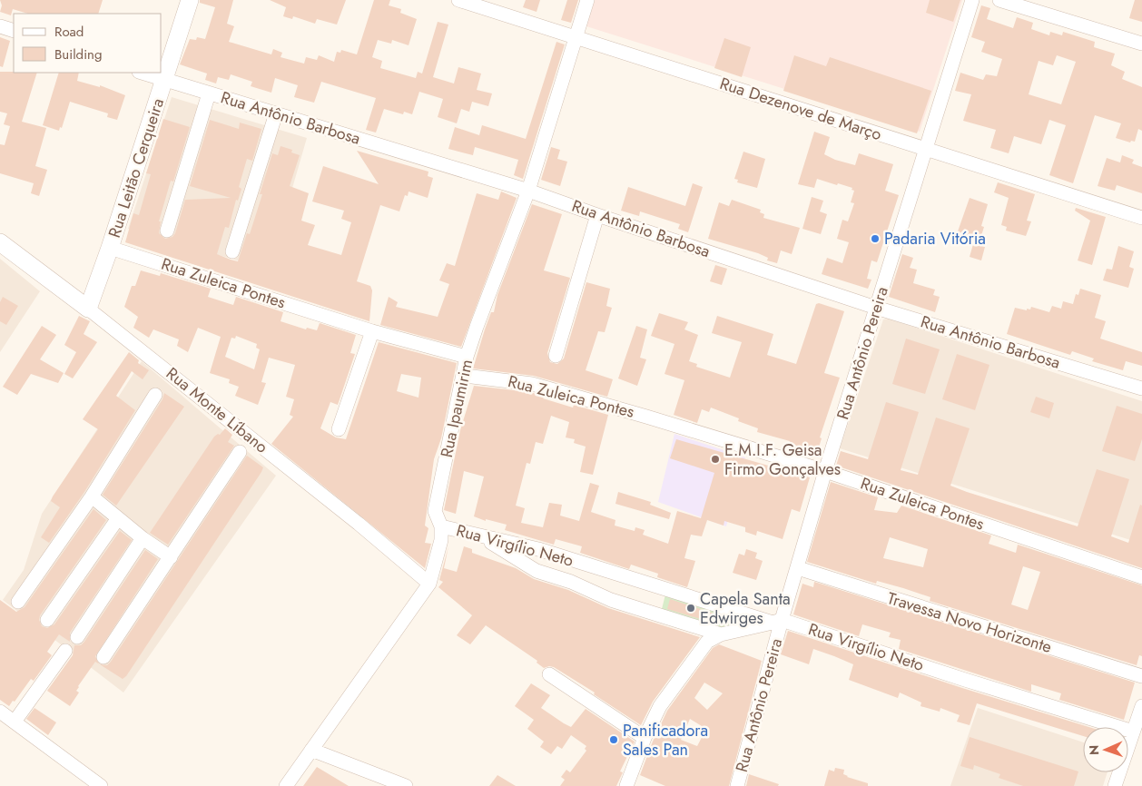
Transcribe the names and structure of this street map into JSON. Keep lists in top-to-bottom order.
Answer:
{
  "streets": {
    "street": [
      "Rua Dezenove de Março",
      "Rua Antônio Barbosa",
      "Rua Leitão Cerqueira",
      "Rua Zuleica Pontes",
      "Rua Antônio Pereira",
      "Rua Ipaumirim",
      "Rua Monte Líbano",
      "Rua Virgílio Neto",
      "Travessa Novo Horizonte"
    ]
  },
  "crossings": [
    ["Rua Dezenove de Março", "Rua Antônio Pereira"],
    ["Rua Dezenove de Março", "Rua Ipaumirim"],
    ["Rua Antônio Barbosa", "Rua Leitão Cerqueira"],
    ["Rua Antônio Barbosa", "Rua Antônio Pereira"],
    ["Rua Antônio Barbosa", "Rua Ipaumirim"],
    ["Rua Leitão Cerqueira", "Rua Zuleica Pontes"],
    ["Rua Leitão Cerqueira", "Rua Monte Líbano"],
    ["Rua Zuleica Pontes", "Rua Antônio Pereira"],
    ["Rua Zuleica Pontes", "Rua Ipaumirim"],
    ["Rua Antônio Pereira", "Rua Virgílio Neto"],
    ["Rua Antônio Pereira", "Travessa Novo Horizonte"],
    ["Rua Ipaumirim", "Rua Monte Líbano"],
    ["Rua Ipaumirim", "Rua Virgílio Neto"]
  ],
  "places": [
    "Padaria Vitória",
    "E.M.I.F. Geisa Firmo Gonçalves",
    "Capela Santa Edwirges",
    "Panificadora Sales Pan"
  ],
  "legend": ["Road", "Building"],
  "north": "left"
}
